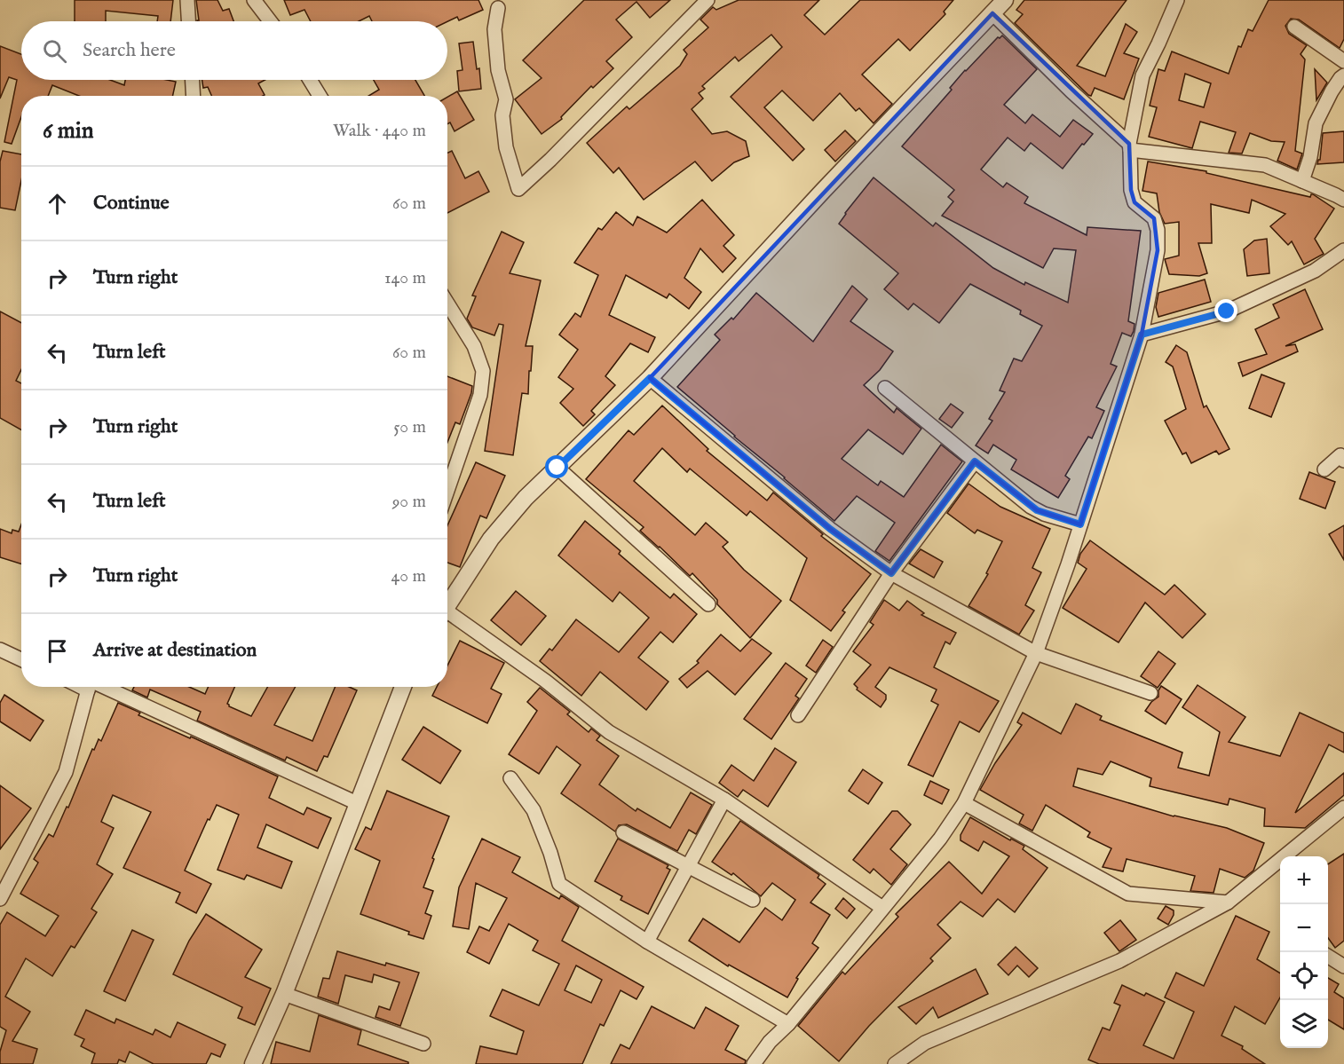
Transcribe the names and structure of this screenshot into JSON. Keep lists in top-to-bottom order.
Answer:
{
  "page": {
    "search": "Search here",
    "heading": ["6 min", "Walk · 440 m"],
    "list": [
      ["Continue", "60 m"],
      ["Turn right", "140 m"],
      ["Turn left", "60 m"],
      ["Turn right", "50 m"],
      ["Turn left", "90 m"],
      ["Turn right", "40 m"],
      "Arrive at destination"
    ],
    "map_buttons": ["+", "−"]
  }
}
